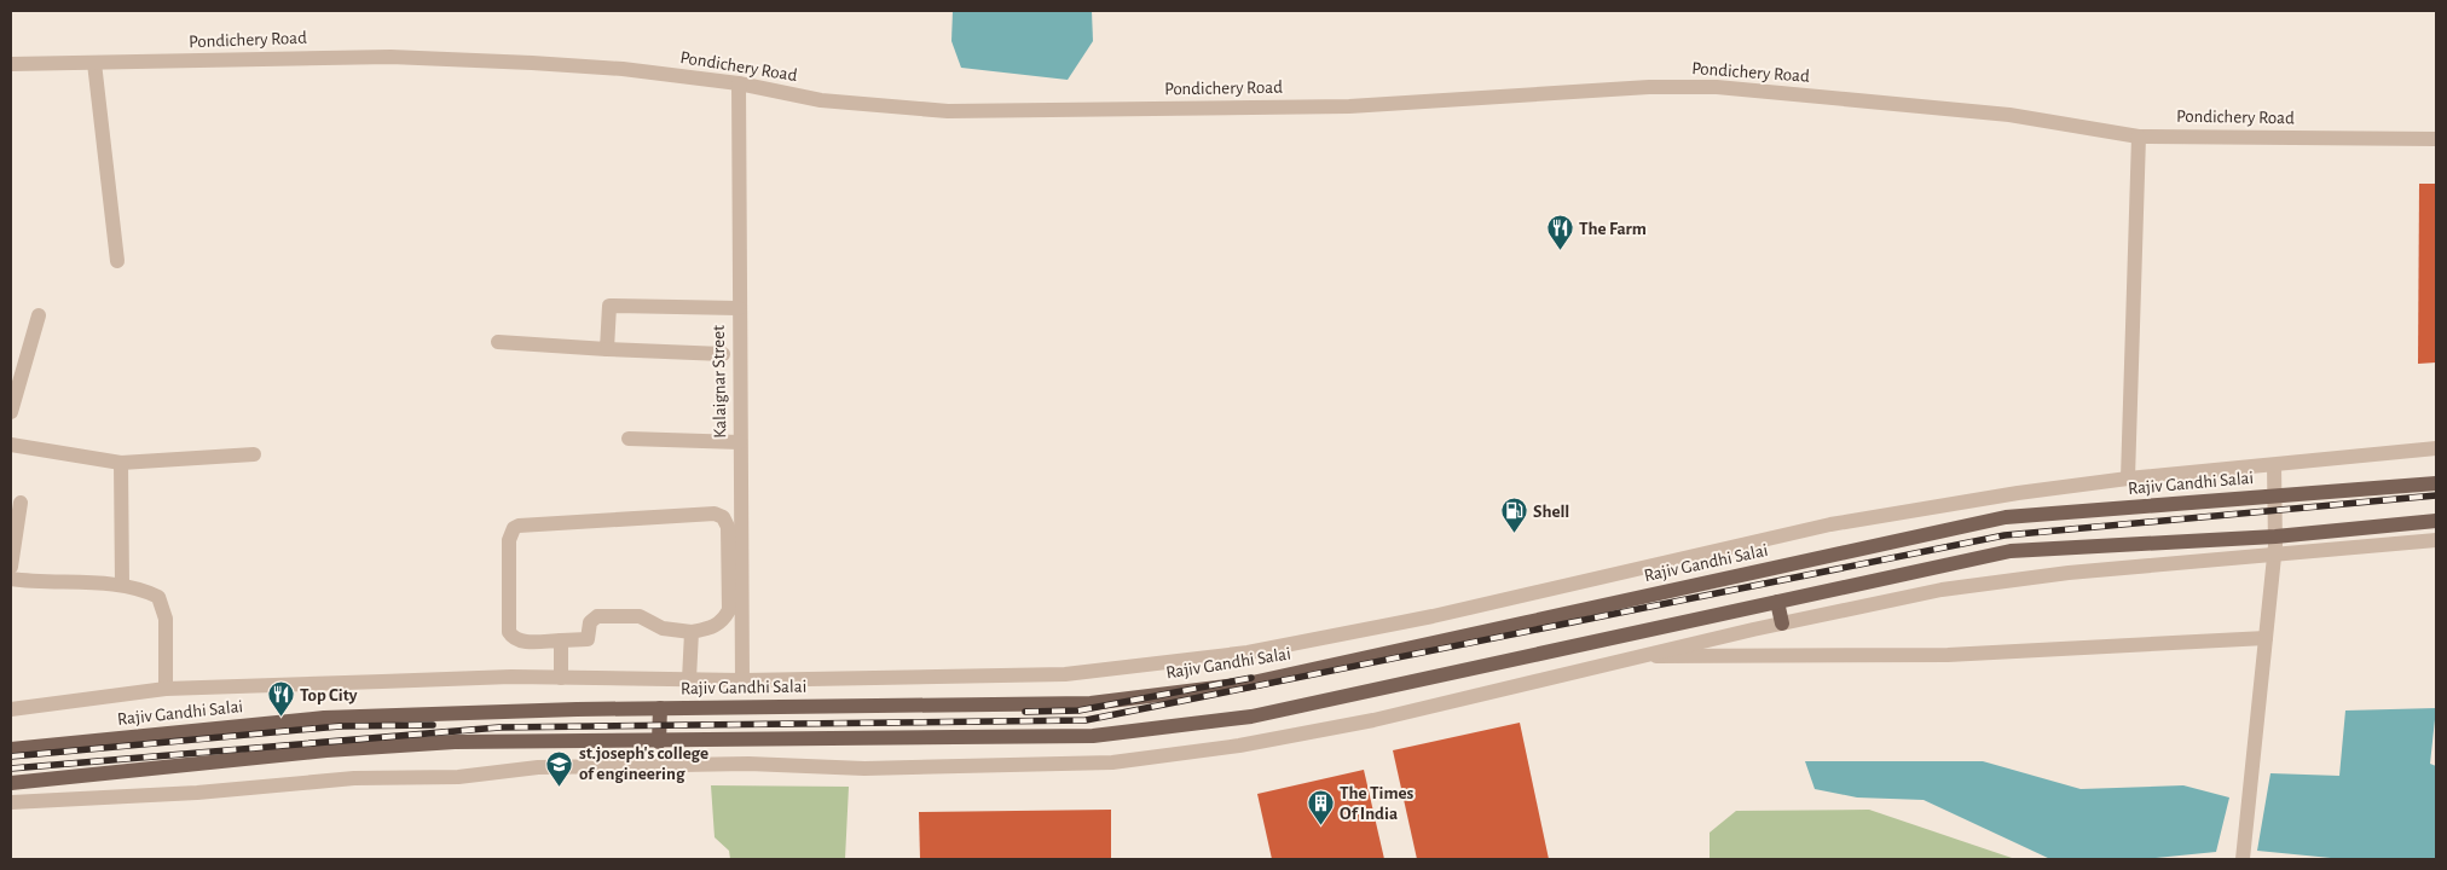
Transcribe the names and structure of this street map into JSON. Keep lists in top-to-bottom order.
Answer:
{
  "streets": {
    "main road": ["Rajiv Gandhi Salai"],
    "street": ["Pondichery Road", "Kalaignar Street"]
  },
  "crossings": [
    ["Pondichery Road", "Kalaignar Street"]
  ],
  "places": {
    "restaurant": ["The Farm", "Top City"],
    "fuel station": ["Shell"],
    "school or university": ["st.joseph's college of engineering"],
    "building": ["The Times Of India"]
  }
}
